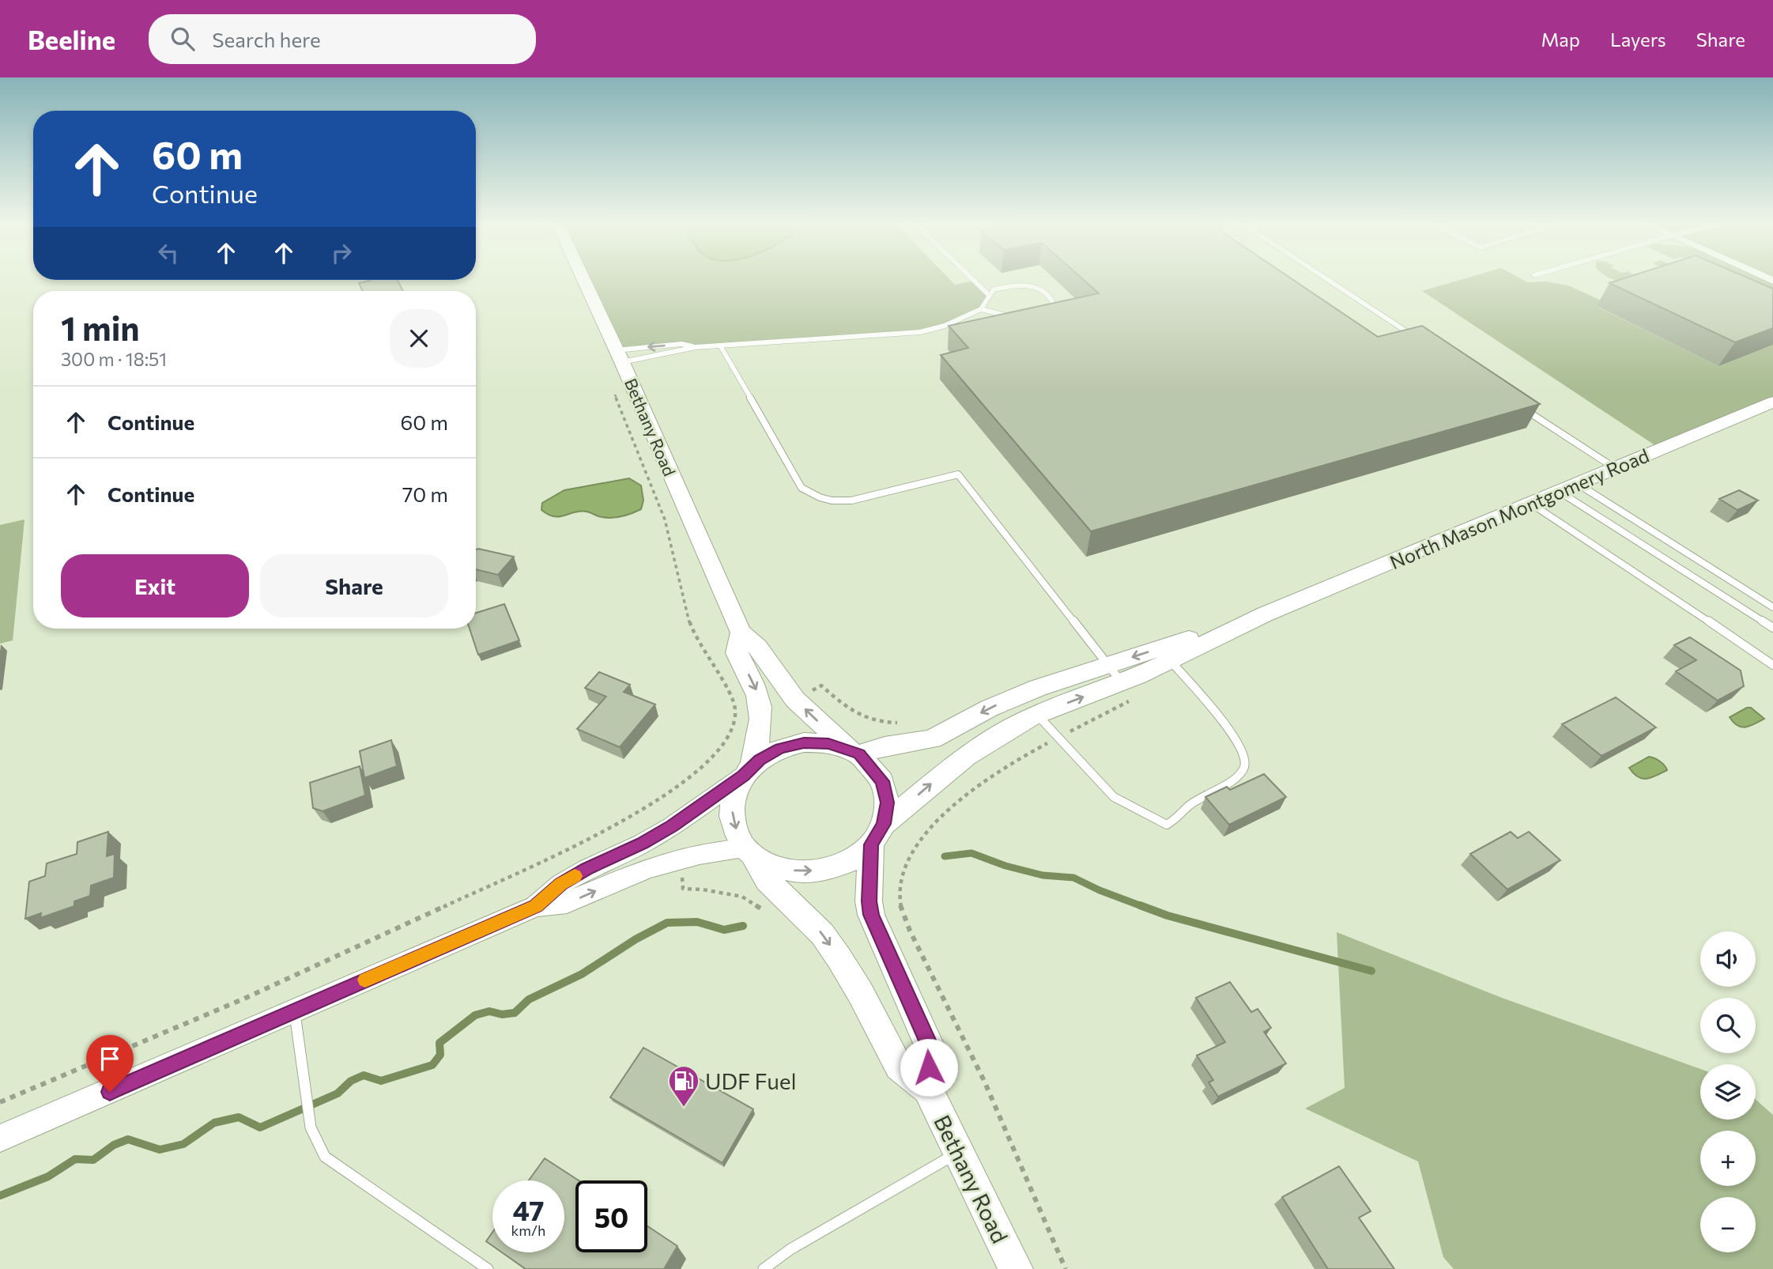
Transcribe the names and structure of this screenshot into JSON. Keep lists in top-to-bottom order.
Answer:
{
  "streets": {
    "main road": ["Bethany Road", "North Mason Montgomery Road"]
  },
  "crossings": [
    ["Bethany Road", "North Mason Montgomery Road"]
  ],
  "places": {
    "fuel station": ["UDF Fuel"]
  },
  "page": {
    "header": "Beeline",
    "search": "Search here",
    "nav": ["Map", "Layers", "Share"],
    "turn": ["60 m", "Continue"],
    "heading": ["1 min", "300 m · 18:51"],
    "list": [
      {
        "name": "Continue",
        "value": "60 m"
      },
      {
        "name": "Continue",
        "value": "70 m"
      }
    ],
    "buttons": ["Exit", "Share"],
    "map_buttons": ["+", "−"],
    "speed": "47 km/h",
    "limit": "50"
  }
}
